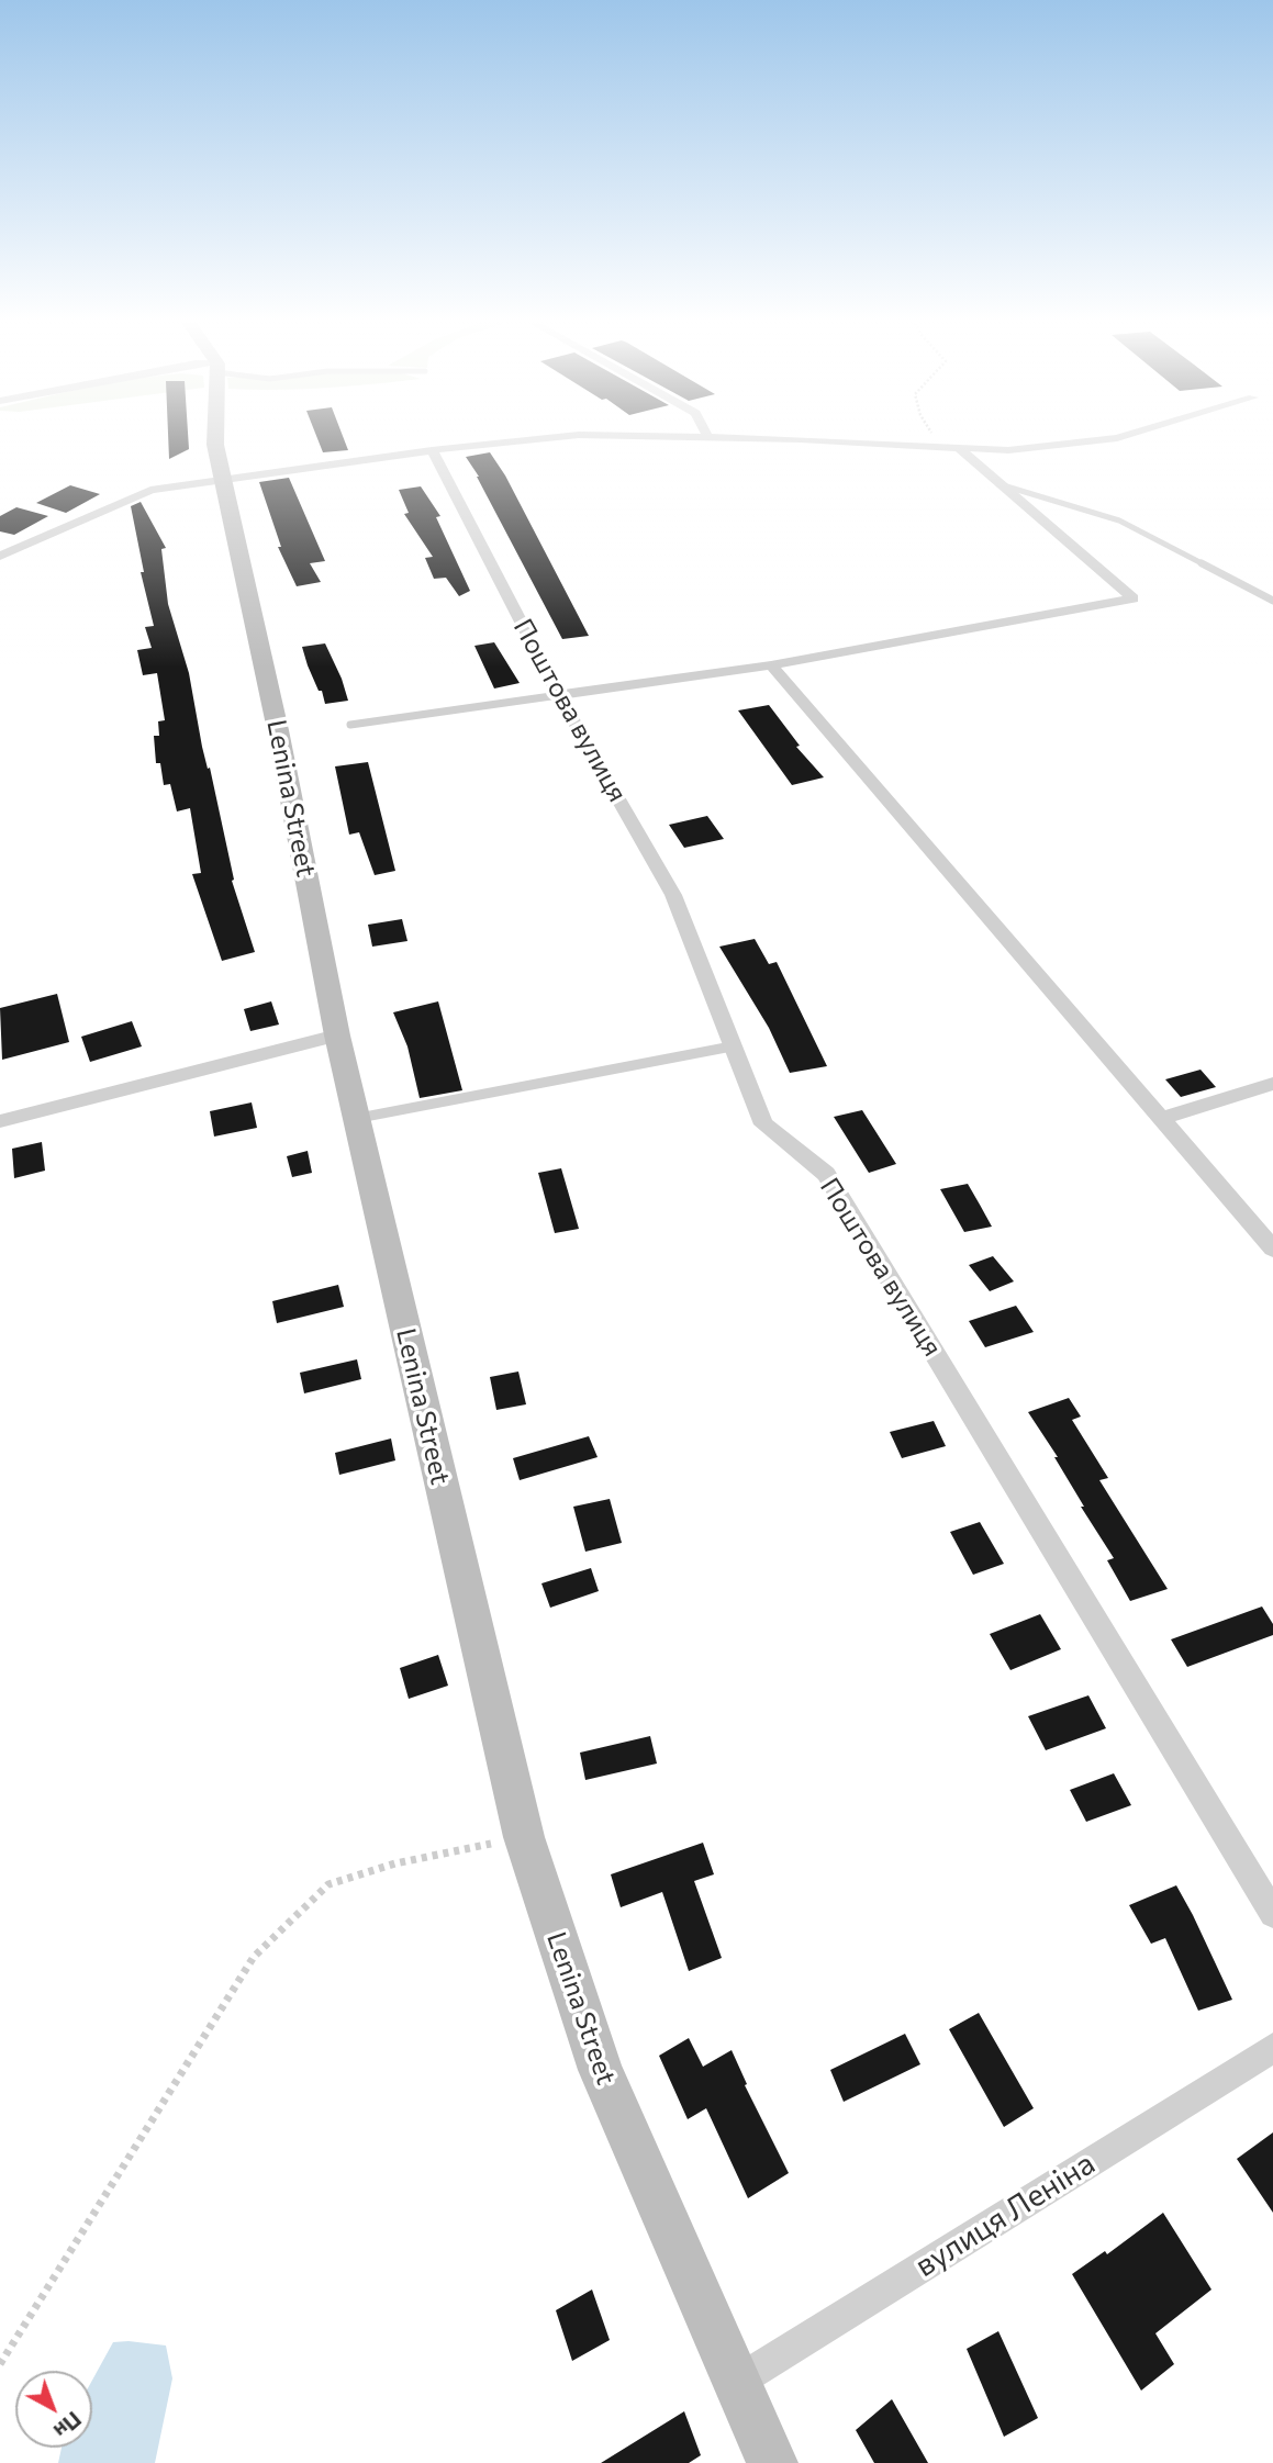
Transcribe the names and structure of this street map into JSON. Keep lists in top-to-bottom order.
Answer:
{
  "streets": {
    "street": ["Поштова вулиця", "Lenina Street", "вулиця Леніна"]
  },
  "crossings": [
    ["Lenina Street", "вулиця Леніна"]
  ],
  "north": "bottom right"
}
